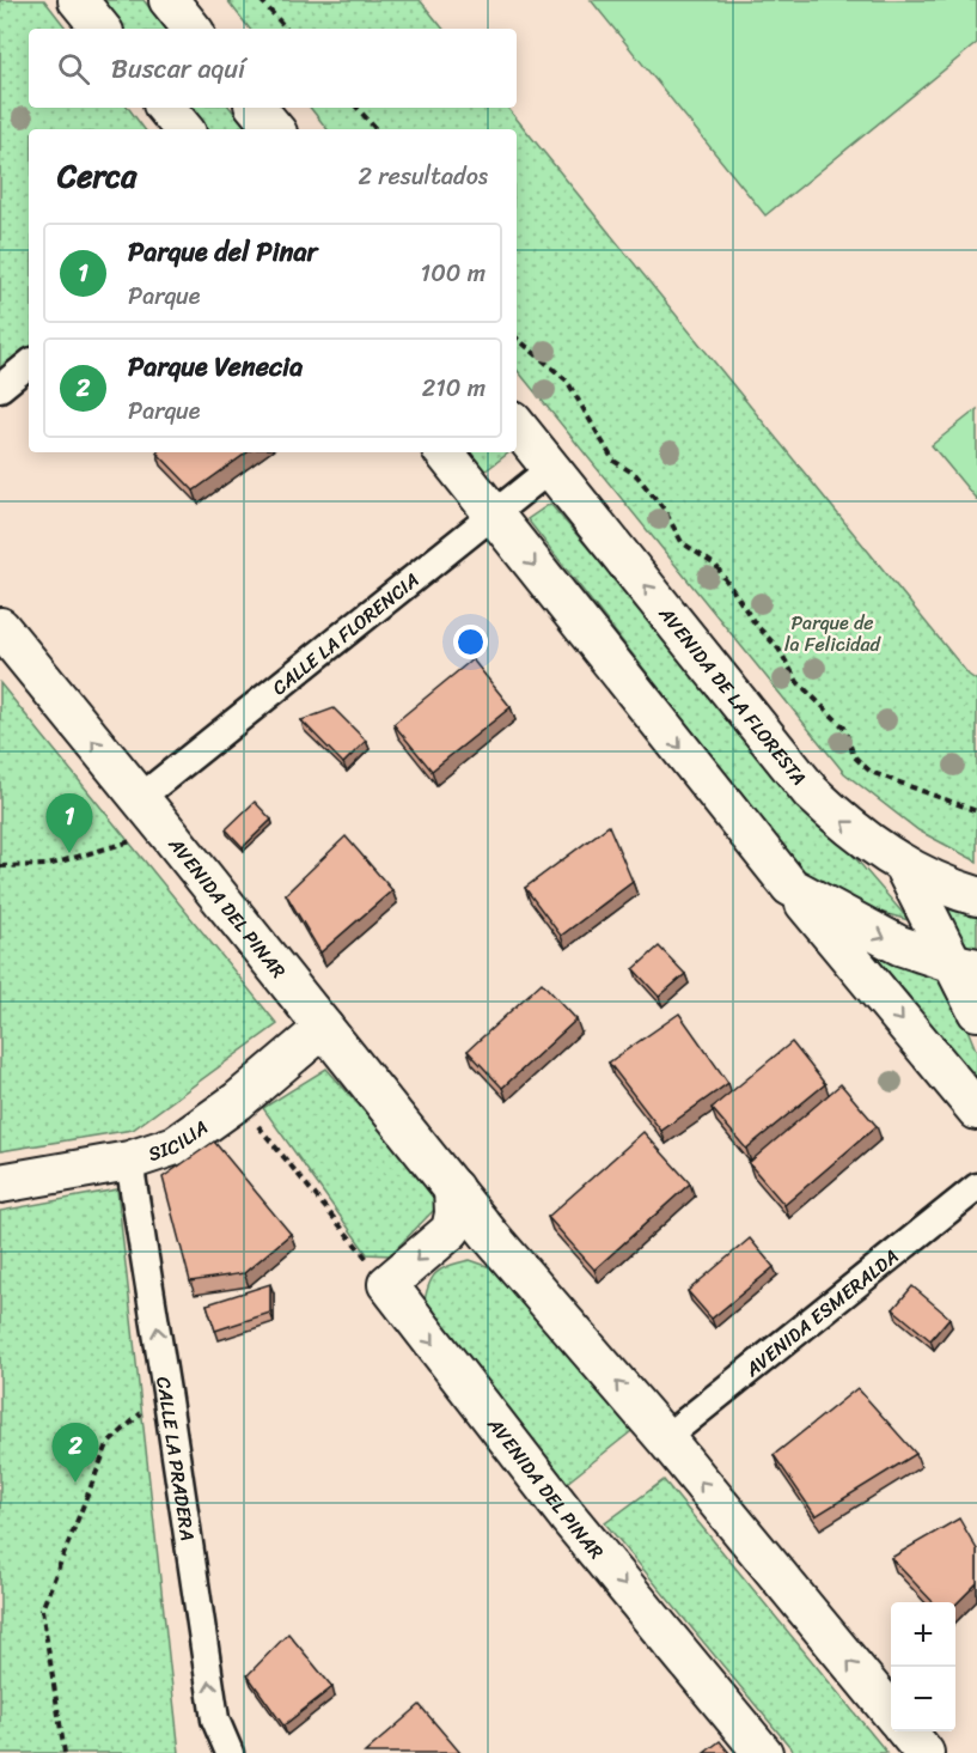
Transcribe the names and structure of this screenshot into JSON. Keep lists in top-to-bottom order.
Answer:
{
  "streets": {
    "street": [
      "CALLE LA FLORENCIA",
      "AVENIDA DE LA FLORESTA",
      "AVENIDA DEL PINAR",
      "SICILIA",
      "AVENIDA ESMERALDA",
      "CALLE LA PRADERA"
    ]
  },
  "crossings": [
    ["CALLE LA FLORENCIA", "AVENIDA DE LA FLORESTA"],
    ["CALLE LA FLORENCIA", "AVENIDA DEL PINAR"],
    ["AVENIDA DEL PINAR", "SICILIA"],
    ["AVENIDA DEL PINAR", "AVENIDA ESMERALDA"],
    ["SICILIA", "CALLE LA PRADERA"]
  ],
  "one_way": ["CALLE LA PRADERA"],
  "parks": ["Parque de la Felicidad"],
  "page": {
    "search": "Buscar aquí",
    "heading": ["Cerca", "2 resultados"],
    "list": [
      {
        "mark": "1",
        "name": "Parque del Pinar",
        "note": "Parque",
        "value": "100 m"
      },
      {
        "mark": "2",
        "name": "Parque Venecia",
        "note": "Parque",
        "value": "210 m"
      }
    ],
    "pins": ["1", "2"],
    "map_buttons": ["+", "−"]
  }
}
